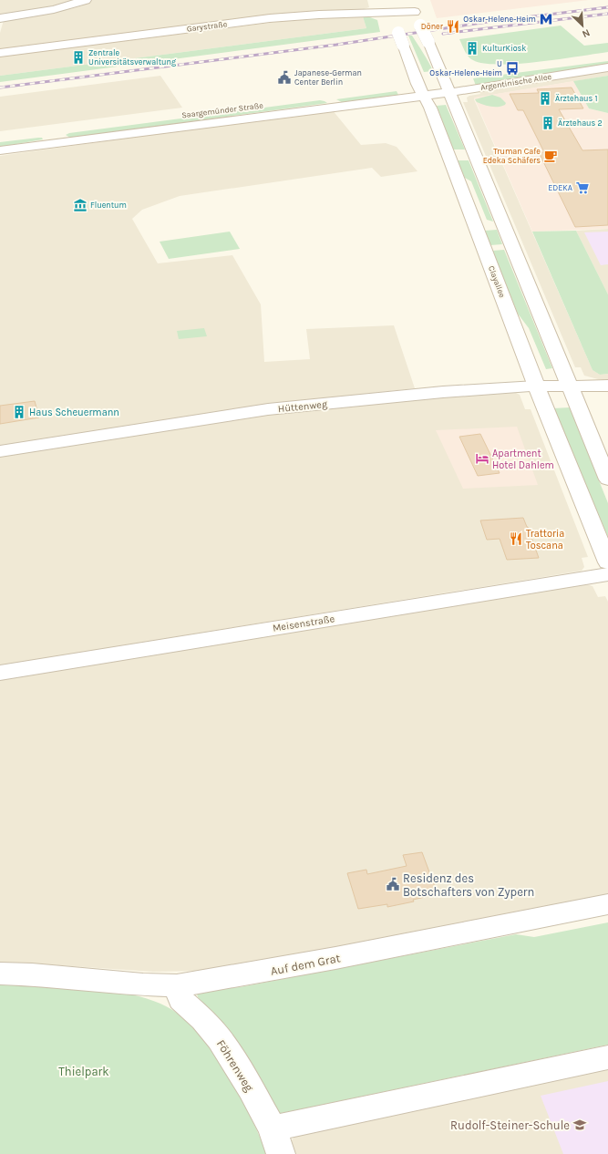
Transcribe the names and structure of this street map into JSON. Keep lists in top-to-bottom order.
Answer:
{
  "streets": {
    "main road": [
      "Garystraße",
      "Argentinische Allee",
      "Saargemünder Straße",
      "Clayallee",
      "Hüttenweg",
      "Meisenstraße",
      "Auf dem Grat",
      "Föhrenweg"
    ]
  },
  "crossings": [
    ["Garystraße", "Clayallee"],
    ["Argentinische Allee", "Saargemünder Straße"],
    ["Argentinische Allee", "Clayallee"],
    ["Saargemünder Straße", "Clayallee"],
    ["Clayallee", "Hüttenweg"],
    ["Auf dem Grat", "Föhrenweg"]
  ],
  "parks": ["Thielpark"],
  "places": {
    "metro station": ["Oskar-Helene-Heim"],
    "restaurant": ["Döner", "Trattoria Toscana"],
    "building": [
      "KulturKiosk",
      "Zentrale Universitätsverwaltung",
      "Ärztehaus 1",
      "Ärztehaus 2",
      "Haus Scheuermann"
    ],
    "bus stop": ["U Oskar-Helene-Heim"],
    "public building": ["Japanese-German Center Berlin", "Residenz des Botschafters von Zypern"],
    "cafe": ["Truman Cafe Edeka Schäfers"],
    "supermarket": ["EDEKA"],
    "museum": ["Fluentum"],
    "hotel": ["Apartment Hotel Dahlem"],
    "school or university": ["Rudolf-Steiner-Schule"]
  },
  "north": "bottom right"
}
